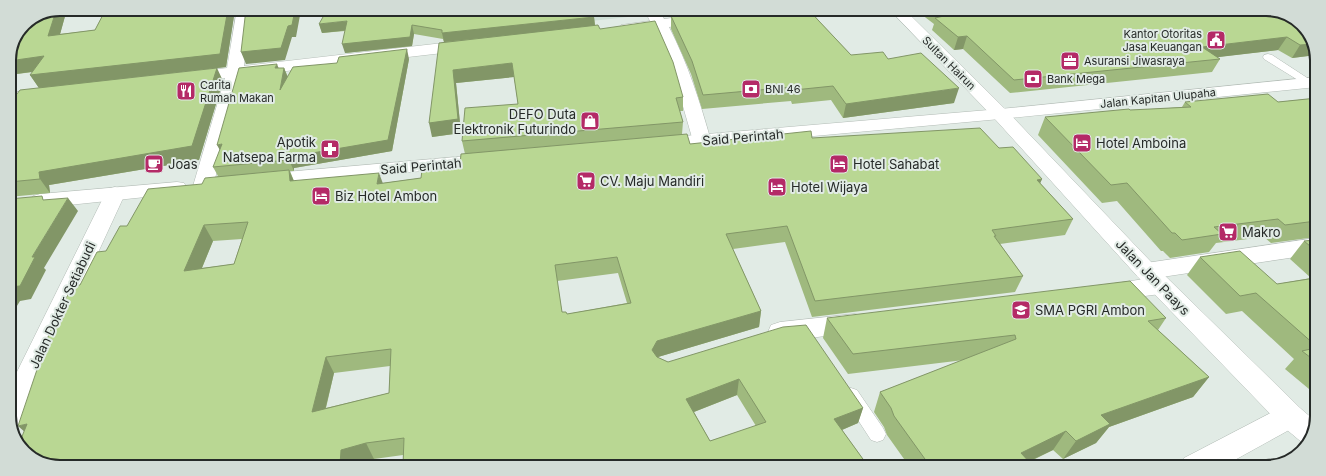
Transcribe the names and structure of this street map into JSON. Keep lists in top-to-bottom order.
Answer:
{
  "streets": {
    "street": [
      "Sultan Hairun",
      "Jalan Kapitan Ulupaha",
      "Said Perintah",
      "Jalan Jan Paays",
      "Jalan Dokter Setiabudi"
    ]
  },
  "crossings": [
    ["Sultan Hairun", "Jalan Kapitan Ulupaha"],
    ["Sultan Hairun", "Said Perintah"],
    ["Sultan Hairun", "Jalan Jan Paays"],
    ["Jalan Kapitan Ulupaha", "Said Perintah"],
    ["Jalan Kapitan Ulupaha", "Jalan Jan Paays"],
    ["Said Perintah", "Jalan Jan Paays"]
  ],
  "places": {
    "public building": ["Kantor Otoritas Jasa Keuangan"],
    "office": ["Asuransi Jiwasraya"],
    "bank": ["Bank Mega", "BNI 46"],
    "restaurant": ["Carita Rumah Makan"],
    "shop": ["DEFO Duta Elektronik Futurindo"],
    "hotel": [
      "Hotel Amboina",
      "Hotel Sahabat",
      "Hotel Wijaya",
      "Biz Hotel Ambon"
    ],
    "pharmacy": ["Apotik Natsepa Farma"],
    "cafe": ["Joas"],
    "supermarket": ["CV. Maju Mandiri", "Makro"],
    "school or university": ["SMA PGRI Ambon"]
  }
}
